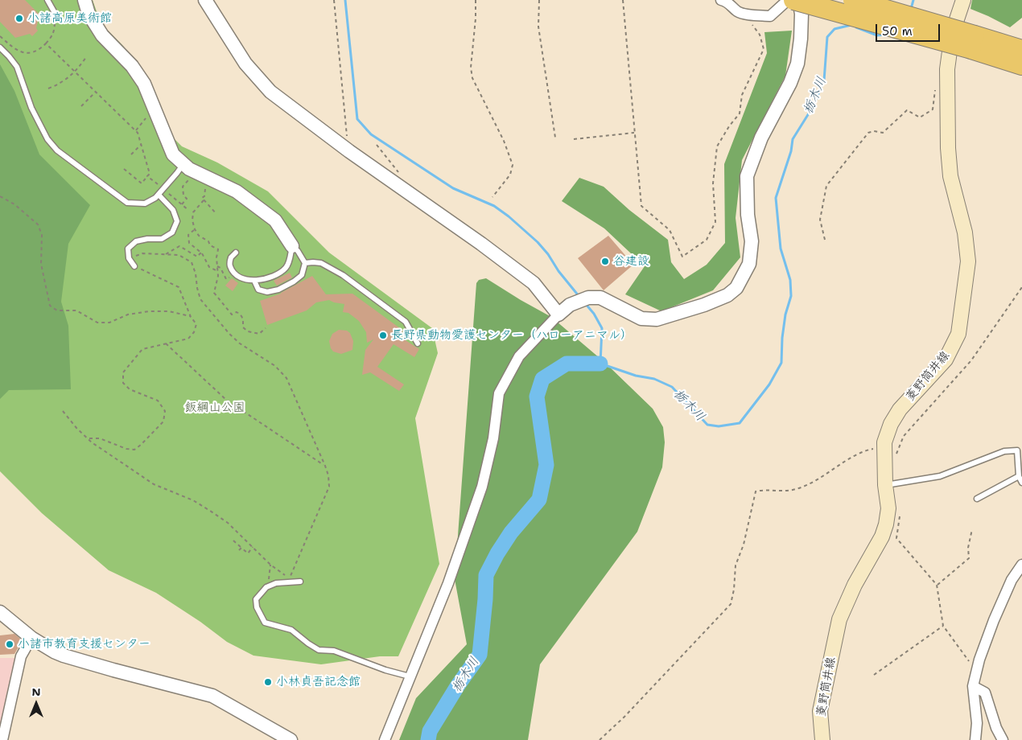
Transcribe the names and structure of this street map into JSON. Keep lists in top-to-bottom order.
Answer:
{
  "streets": {
    "main road": ["菱野筒井線"]
  },
  "water": ["栃木川"],
  "parks": ["飯綱山公園"],
  "places": [
    "小諸高原美術館",
    "谷建設",
    "長野県動物愛護センター（ハローアニマル）",
    "小諸市教育支援センター",
    "小林貞吾記念館"
  ],
  "scale_bar": "50 m",
  "north": "top"
}
